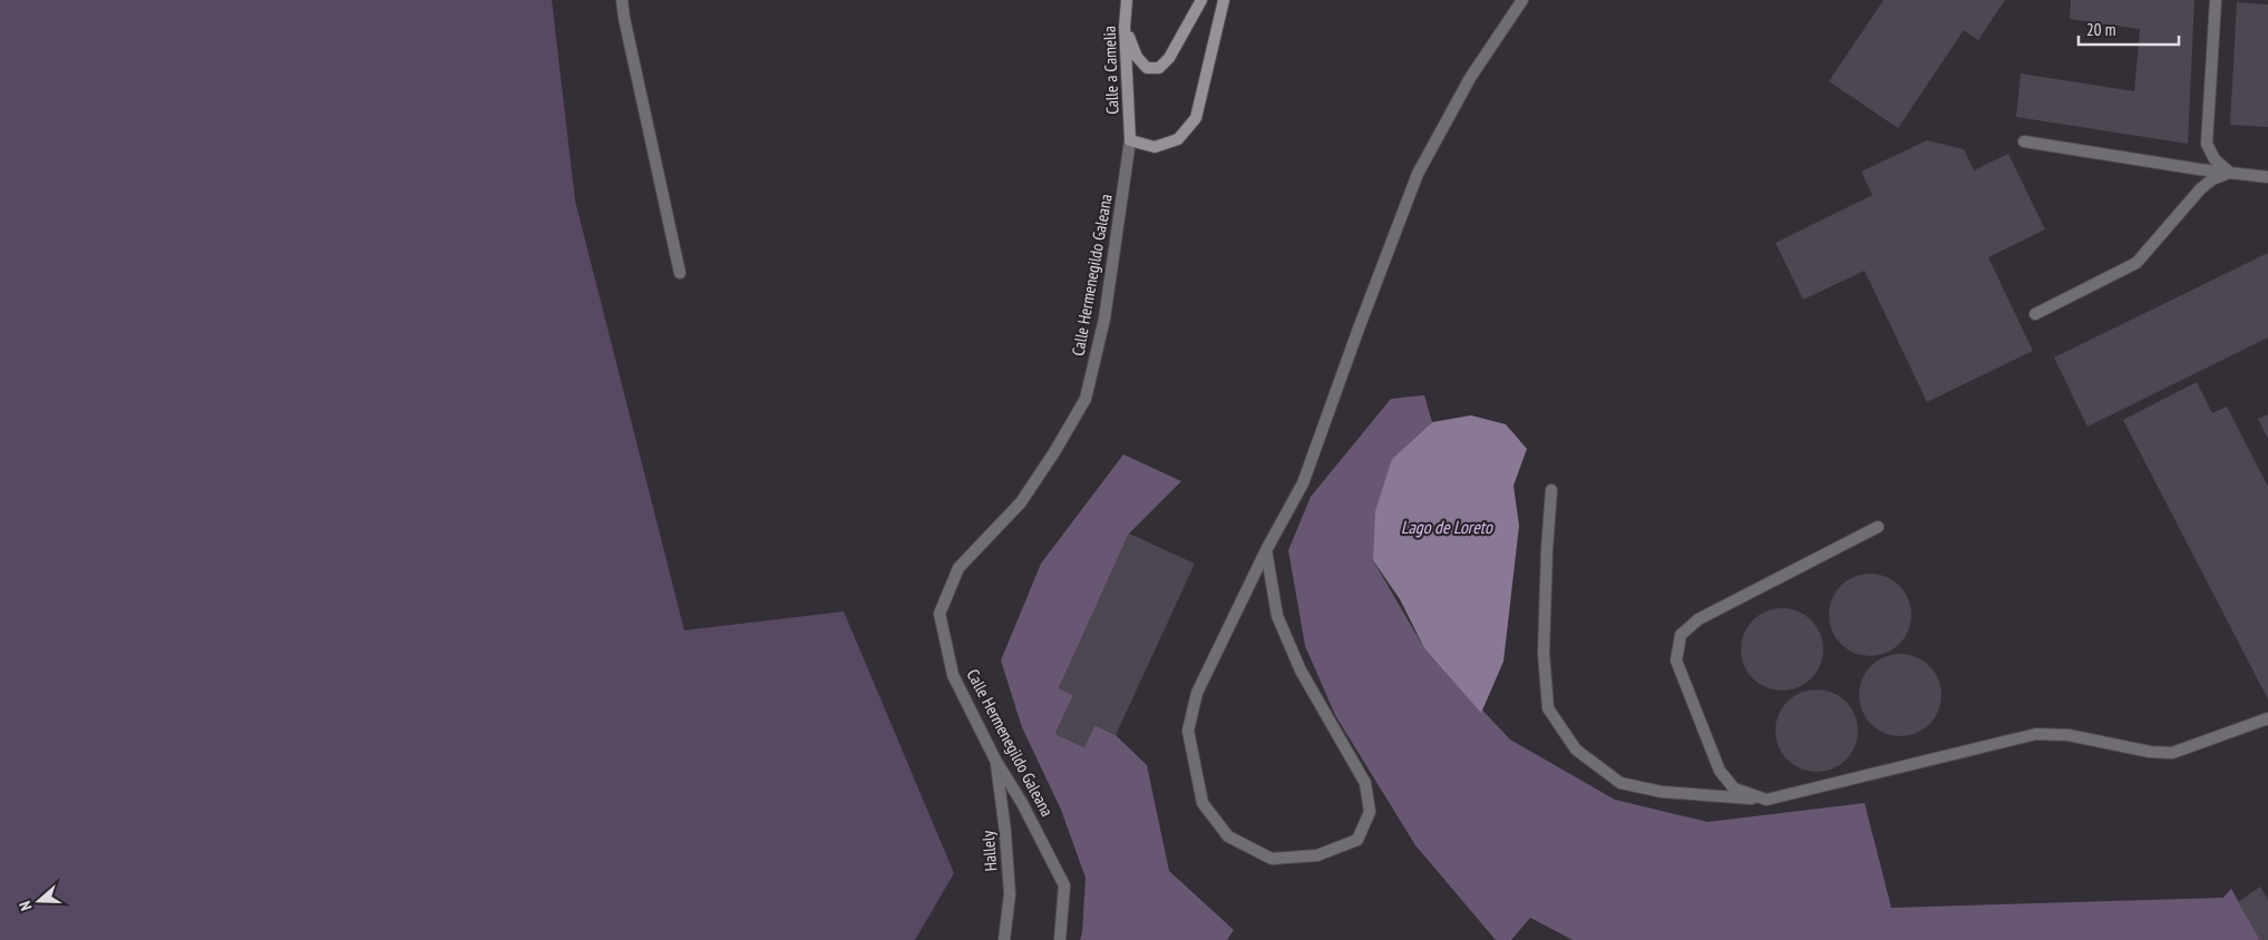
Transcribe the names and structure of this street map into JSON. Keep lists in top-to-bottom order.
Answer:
{
  "streets": {
    "main road": ["Calle a Camelia"],
    "street": ["Calle Hermenegildo Galeana", "Hallely"]
  },
  "crossings": [
    ["Calle a Camelia", "Calle Hermenegildo Galeana"],
    ["Calle Hermenegildo Galeana", "Hallely"]
  ],
  "water": ["Lago de Loreto"],
  "scale_bar": "20 m",
  "north": "left"
}
